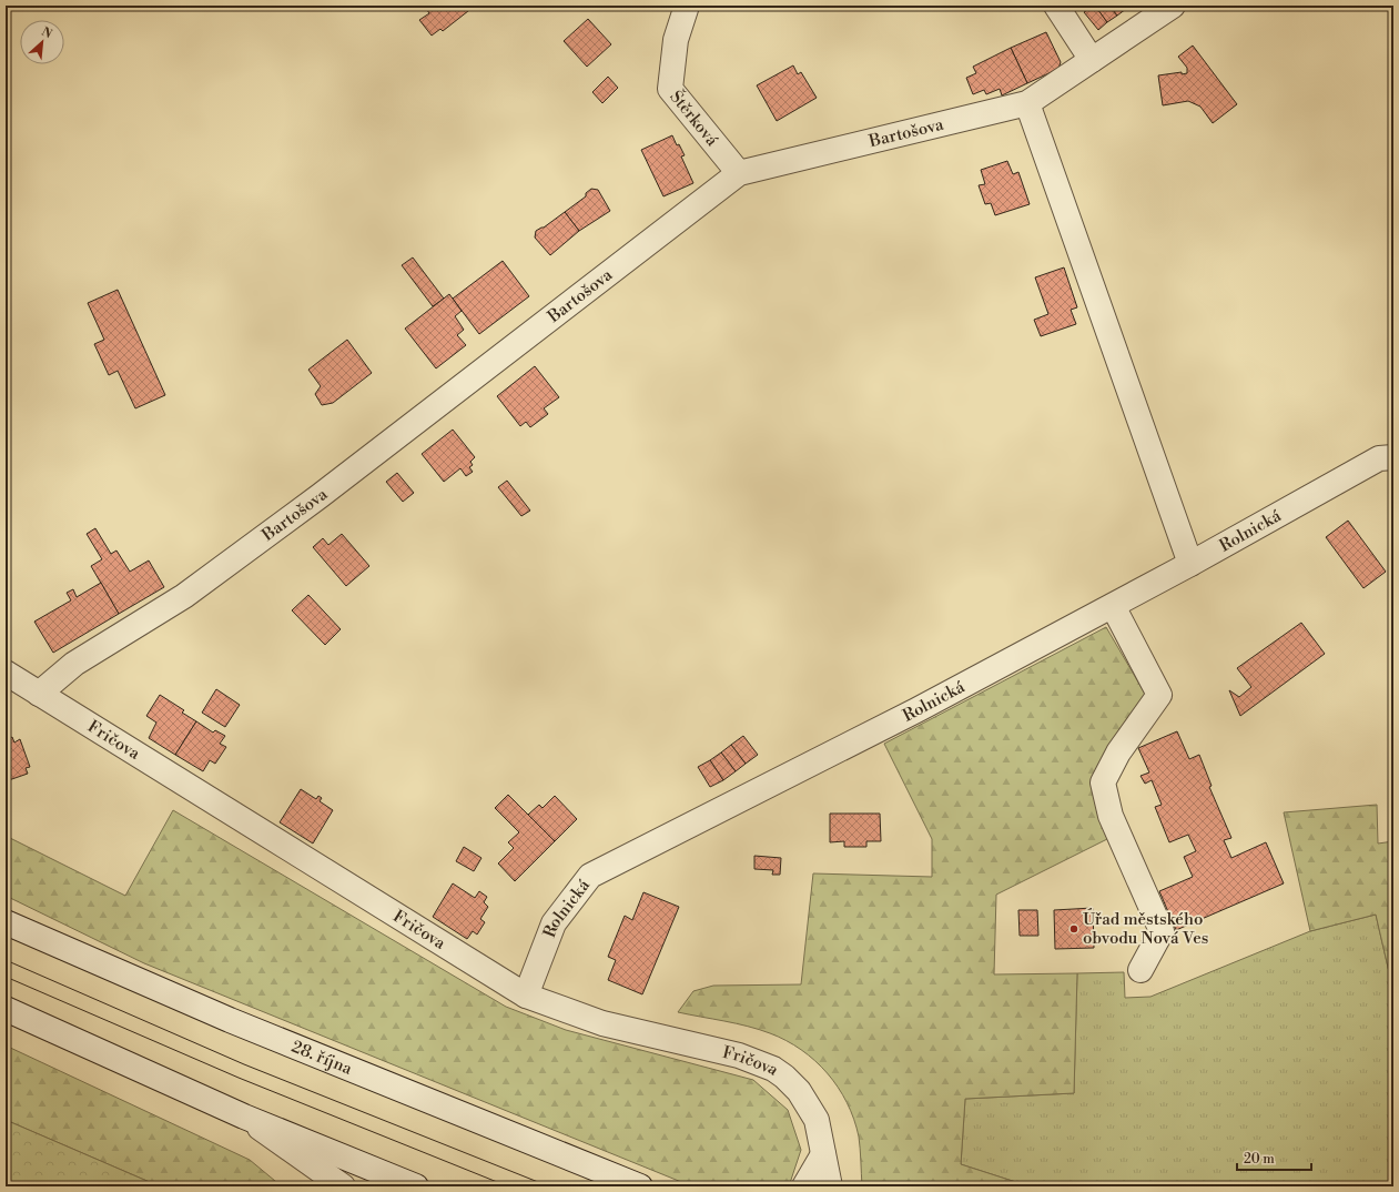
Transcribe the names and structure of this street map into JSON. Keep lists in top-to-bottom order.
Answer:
{
  "streets": {
    "street": [
      "Štěrková",
      "Bartošova",
      "Rolnická",
      "Fričova",
      "28. října"
    ]
  },
  "crossings": [
    ["Štěrková", "Bartošova"],
    ["Bartošova", "Fričova"],
    ["Rolnická", "Fričova"]
  ],
  "places": ["Úřad městského obvodu Nová Ves"],
  "scale_bar": "20 m",
  "north": "top right"
}
